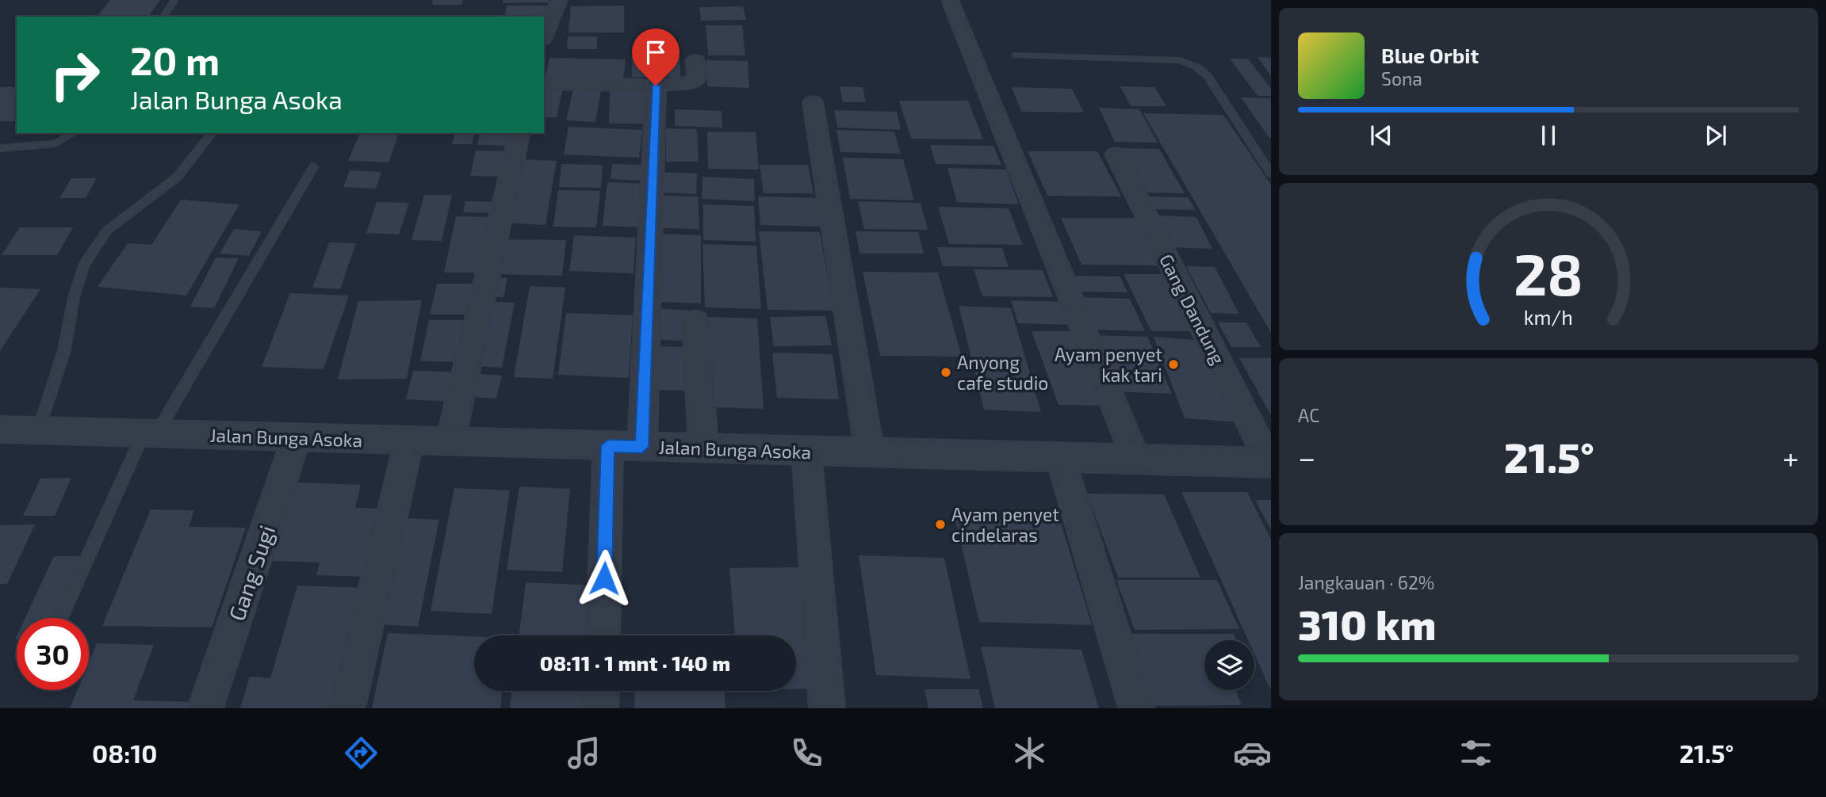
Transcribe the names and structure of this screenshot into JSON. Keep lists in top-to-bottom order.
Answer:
{
  "streets": {
    "street": ["Gang Dandung", "Jalan Bunga Asoka", "Gang Sugi"]
  },
  "crossings": [
    ["Gang Dandung", "Jalan Bunga Asoka"],
    ["Jalan Bunga Asoka", "Gang Sugi"]
  ],
  "places": ["Ayam penyet kak tari", "Anyong cafe studio", "Ayam penyet cindelaras"],
  "page": {
    "turn": ["20 m", "Jalan Bunga Asoka"],
    "song": ["Blue Orbit", "Sona"],
    "tile": [
      "AC",
      ["Jangkauan · 62%", "310 km"]
    ],
    "heat": ["−", "21.5°", "+"],
    "limit": "30",
    "trip": "08:11 · 1 mnt · 140 m",
    "tabs": ["08:10", "21.5°"],
    "gauge": ["28", "km/h"]
  }
}
